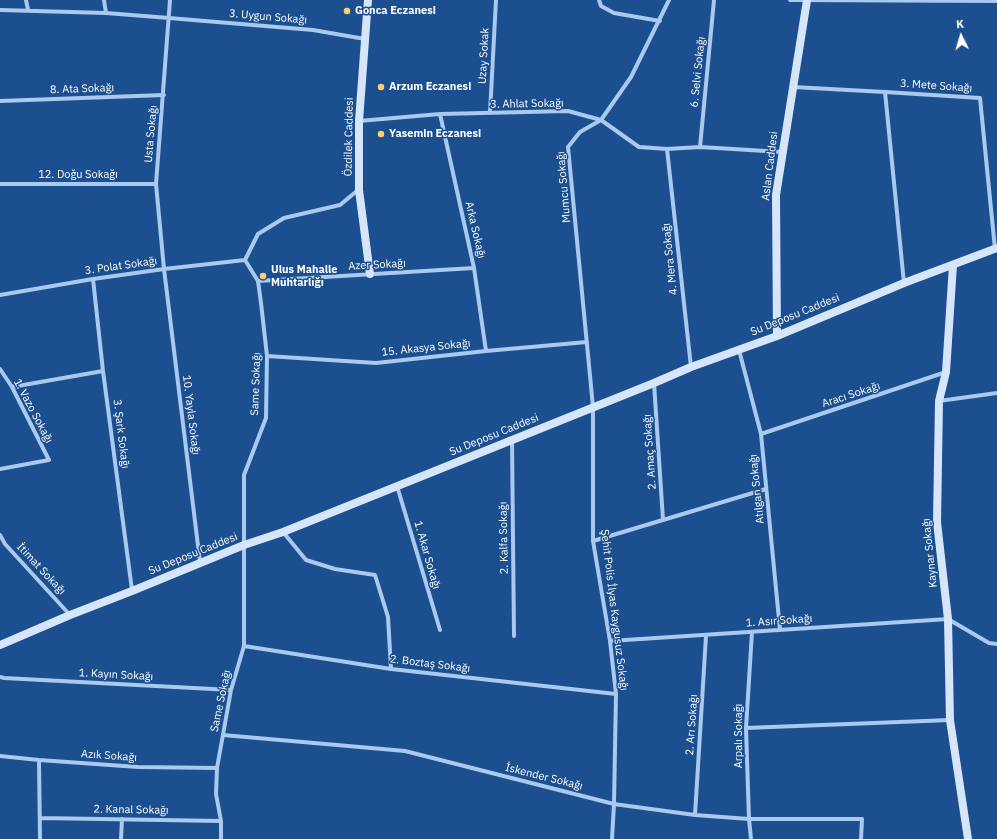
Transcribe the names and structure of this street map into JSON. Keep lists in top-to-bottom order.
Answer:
{
  "streets": {
    "main road": [
      "Özdilek Caddesi",
      "Aslan Caddesi",
      "Su Deposu Caddesi",
      "Kaynar Sokağı"
    ],
    "street": [
      "3. Uygun Sokağı",
      "Uzay Sokak",
      "6. Selvi Sokağı",
      "3. Mete Sokağı",
      "8. Ata Sokağı",
      "3. Ahlat Sokağı",
      "Usta Sokağı",
      "12. Doğu Sokağı",
      "Mumcu Sokağı",
      "Arka Sokağı",
      "4. Mera Sokağı",
      "Azer Sokağı",
      "3. Polat Sokağı",
      "15. Akasya Sokağı",
      "Same Sokağı",
      "Aracı Sokağı",
      "1. Vazo Sokağı",
      "10. Yayla Sokağı",
      "3. Şark Sokağı",
      "2. Amaç Sokağı",
      "Atılgan Sokağı",
      "2. Kalfa Sokağı",
      "1. Akar Sokağı",
      "İtimat Sokağı",
      "Şehit Polis İlyas Kaygusuz Sokağı",
      "1. Asır Sokağı",
      "2. Boztaş Sokağı",
      "1. Kayın Sokağı",
      "2. Arı Sokağı",
      "Arpalı Sokağı",
      "Azık Sokağı",
      "İskender Sokağı",
      "2. Kanal Sokağı"
    ]
  },
  "crossings": [
    ["3. Uygun Sokağı", "Usta Sokağı"],
    ["3. Uygun Sokağı", "Özdilek Caddesi"],
    ["Uzay Sokak", "3. Ahlat Sokağı"],
    ["6. Selvi Sokağı", "3. Ahlat Sokağı"],
    ["3. Mete Sokağı", "Su Deposu Caddesi"],
    ["8. Ata Sokağı", "Usta Sokağı"],
    ["3. Ahlat Sokağı", "Özdilek Caddesi"],
    ["3. Ahlat Sokağı", "Aslan Caddesi"],
    ["3. Ahlat Sokağı", "Mumcu Sokağı"],
    ["3. Ahlat Sokağı", "Arka Sokağı"],
    ["3. Ahlat Sokağı", "4. Mera Sokağı"],
    ["Usta Sokağı", "12. Doğu Sokağı"],
    ["Usta Sokağı", "3. Polat Sokağı"],
    ["Usta Sokağı", "10. Yayla Sokağı"],
    ["Özdilek Caddesi", "Azer Sokağı"],
    ["Aslan Caddesi", "Su Deposu Caddesi"],
    ["Mumcu Sokağı", "Su Deposu Caddesi"],
    ["Mumcu Sokağı", "15. Akasya Sokağı"],
    ["Mumcu Sokağı", "Şehit Polis İlyas Kaygusuz Sokağı"],
    ["Arka Sokağı", "Azer Sokağı"],
    ["Arka Sokağı", "15. Akasya Sokağı"],
    ["4. Mera Sokağı", "Su Deposu Caddesi"],
    ["Azer Sokağı", "Same Sokağı"],
    ["3. Polat Sokağı", "Same Sokağı"],
    ["3. Polat Sokağı", "10. Yayla Sokağı"],
    ["3. Polat Sokağı", "3. Şark Sokağı"],
    ["Su Deposu Caddesi", "Same Sokağı"],
    ["Su Deposu Caddesi", "10. Yayla Sokağı"],
    ["Su Deposu Caddesi", "3. Şark Sokağı"],
    ["Su Deposu Caddesi", "2. Amaç Sokağı"],
    ["Su Deposu Caddesi", "Atılgan Sokağı"],
    ["Su Deposu Caddesi", "2. Kalfa Sokağı"],
    ["Su Deposu Caddesi", "Kaynar Sokağı"],
    ["Su Deposu Caddesi", "1. Akar Sokağı"],
    ["Su Deposu Caddesi", "İtimat Sokağı"],
    ["Su Deposu Caddesi", "Şehit Polis İlyas Kaygusuz Sokağı"],
    ["15. Akasya Sokağı", "Same Sokağı"],
    ["Same Sokağı", "2. Boztaş Sokağı"],
    ["Same Sokağı", "1. Kayın Sokağı"],
    ["Same Sokağı", "Azık Sokağı"],
    ["Same Sokağı", "İskender Sokağı"],
    ["Same Sokağı", "2. Kanal Sokağı"],
    ["Aracı Sokağı", "Atılgan Sokağı"],
    ["Aracı Sokağı", "Kaynar Sokağı"],
    ["Atılgan Sokağı", "1. Asır Sokağı"],
    ["Kaynar Sokağı", "1. Asır Sokağı"],
    ["Şehit Polis İlyas Kaygusuz Sokağı", "1. Asır Sokağı"],
    ["Şehit Polis İlyas Kaygusuz Sokağı", "2. Boztaş Sokağı"],
    ["Şehit Polis İlyas Kaygusuz Sokağı", "İskender Sokağı"],
    ["1. Asır Sokağı", "2. Arı Sokağı"],
    ["1. Asır Sokağı", "Arpalı Sokağı"],
    ["2. Arı Sokağı", "İskender Sokağı"],
    ["Arpalı Sokağı", "İskender Sokağı"]
  ],
  "places": [
    "Gonca Eczanesi",
    "Arzum Eczanesi",
    "Yasemin Eczanesi",
    "Ulus Mahalle Muhtarlığı"
  ],
  "north": "top"
}
